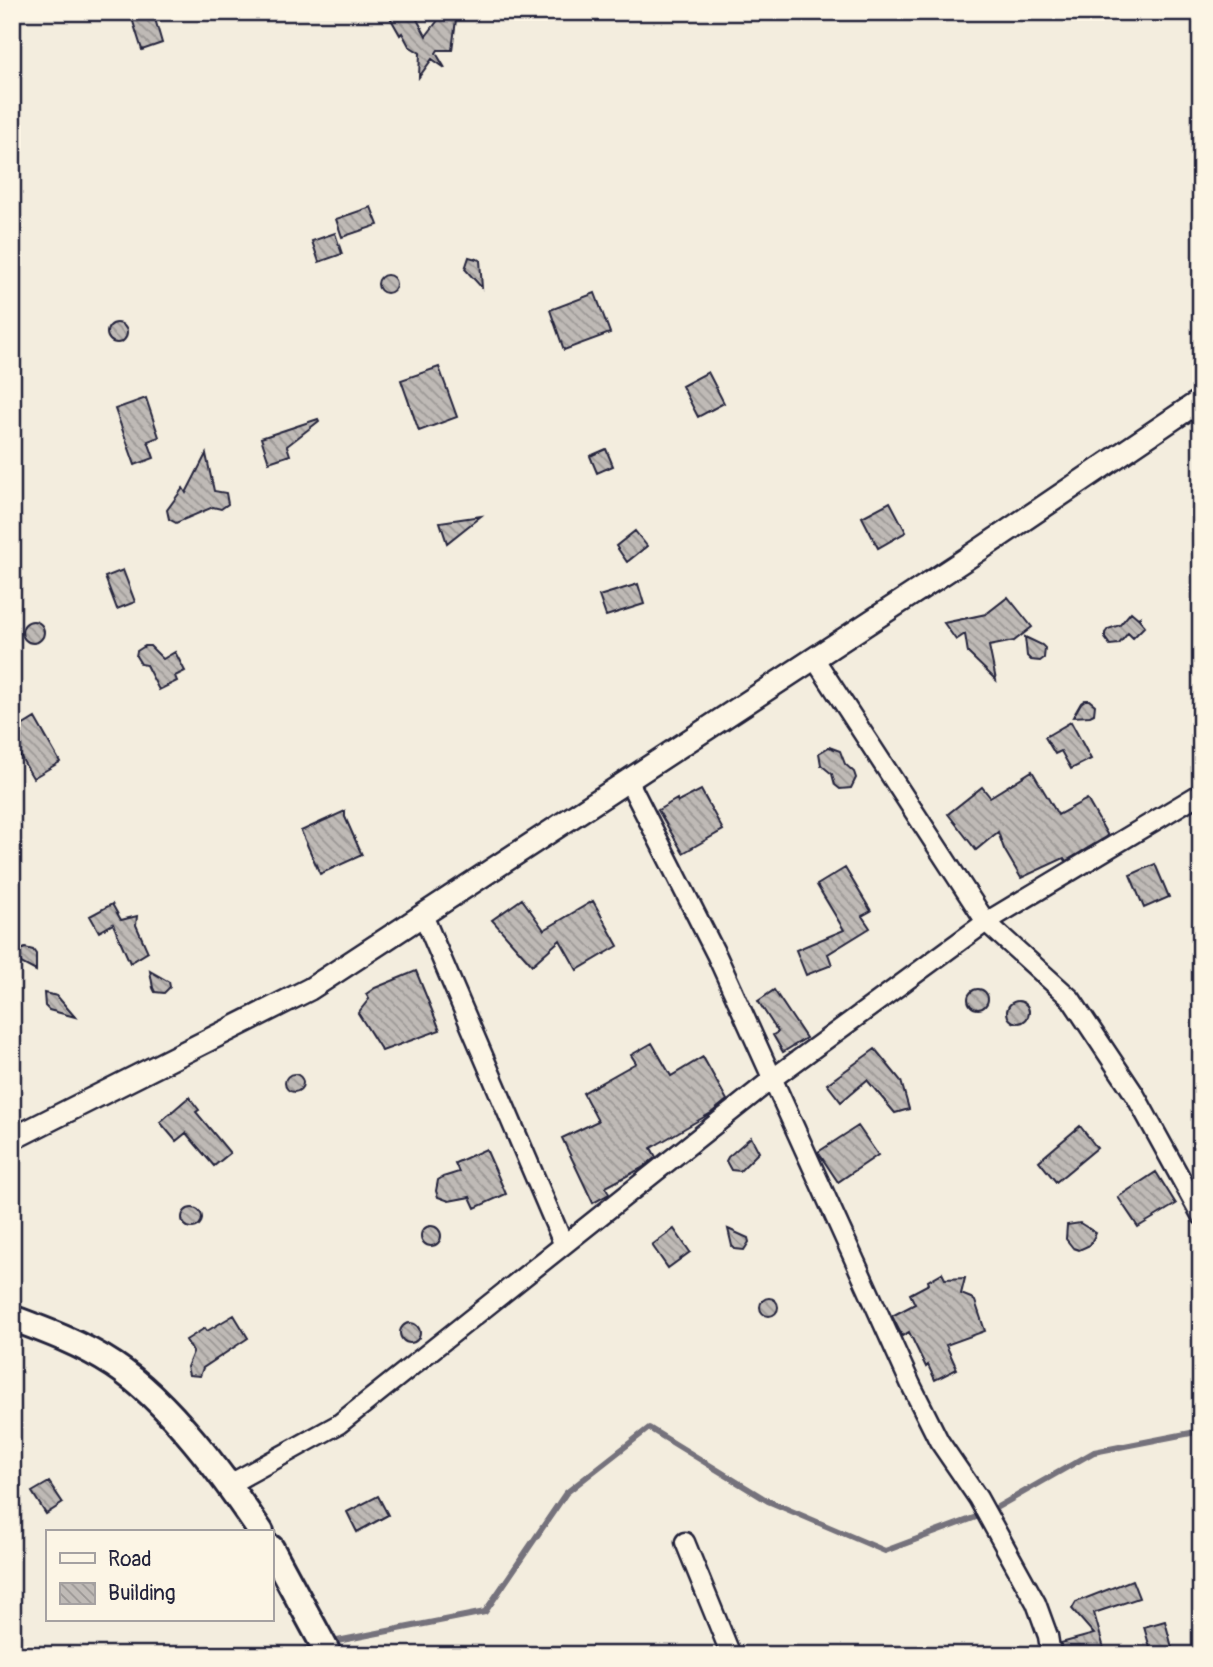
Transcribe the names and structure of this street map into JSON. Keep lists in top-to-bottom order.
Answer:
{
  "legend": ["Road", "Building"]
}
